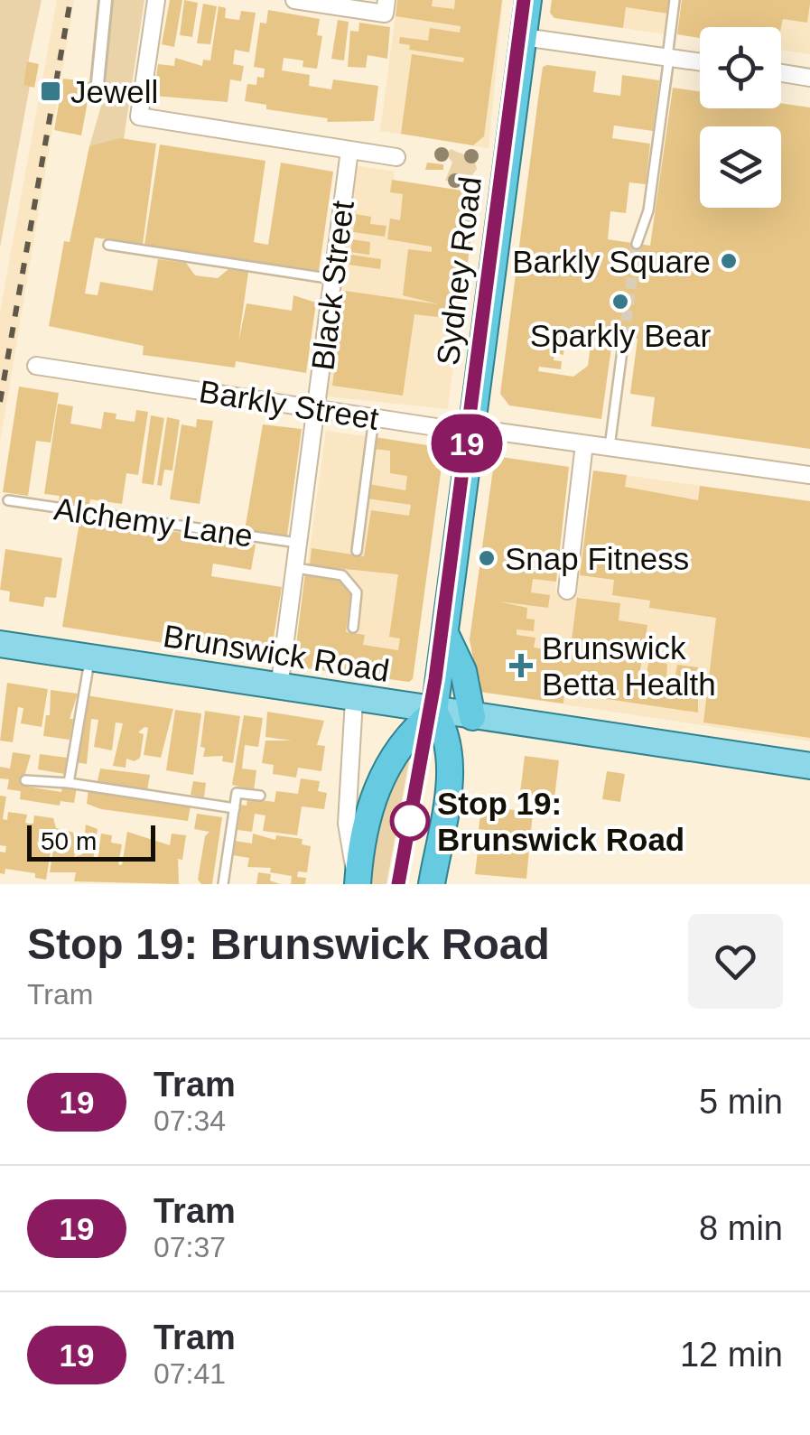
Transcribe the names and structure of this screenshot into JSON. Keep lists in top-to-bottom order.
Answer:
{
  "streets": {
    "highway": ["Sydney Road"],
    "main road": ["Brunswick Road"],
    "street": ["Black Street", "Barkly Street"],
    "lane": ["Alchemy Lane"]
  },
  "crossings": [
    ["Sydney Road", "Barkly Street"],
    ["Sydney Road", "Brunswick Road"],
    ["Black Street", "Barkly Street"],
    ["Black Street", "Alchemy Lane"],
    ["Black Street", "Brunswick Road"]
  ],
  "places": {
    "transit": ["Jewell"],
    "other": [
      "Barkly Square",
      "Sparkly Bear",
      "Snap Fitness",
      "Stop 19: Brunswick Road"
    ],
    "health": ["Brunswick Betta Health"]
  },
  "lines": ["tram line 19"],
  "scale_bar": "50 m",
  "page": {
    "on_map": "19",
    "scale": "50 m",
    "heading": ["Stop 19: Brunswick Road", "Tram"],
    "list": [
      {
        "mark": "19",
        "name": "Tram",
        "note": "07:34",
        "value": "5 min"
      },
      {
        "mark": "19",
        "name": "Tram",
        "note": "07:37",
        "value": "8 min"
      },
      {
        "mark": "19",
        "name": "Tram",
        "note": "07:41",
        "value": "12 min"
      }
    ]
  }
}
